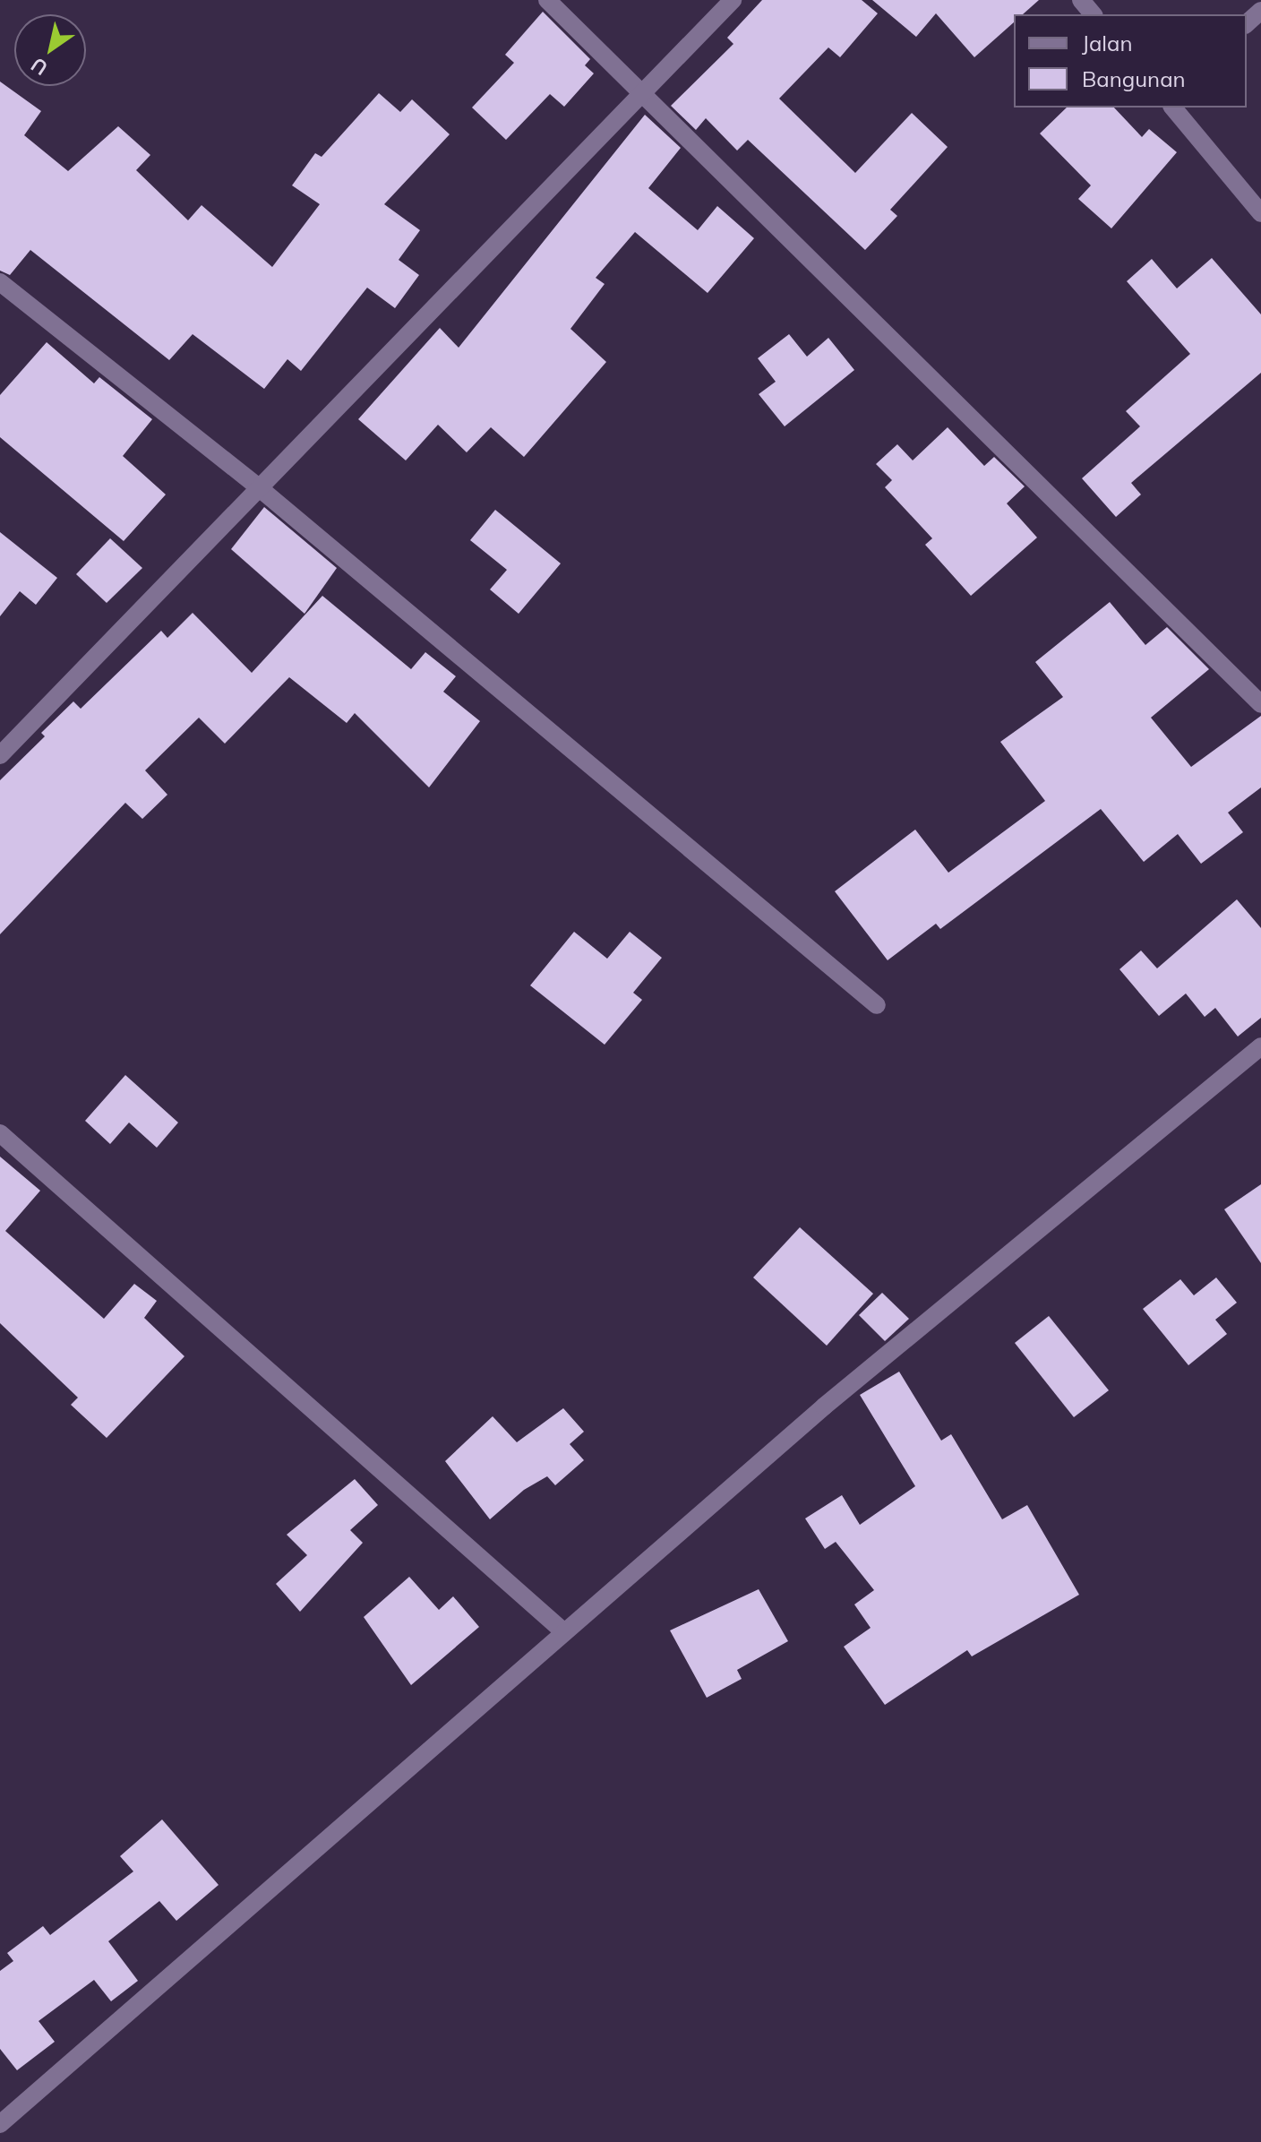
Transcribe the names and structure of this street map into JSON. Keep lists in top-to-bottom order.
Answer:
{
  "legend": ["Jalan", "Bangunan"],
  "north": "bottom left"
}
